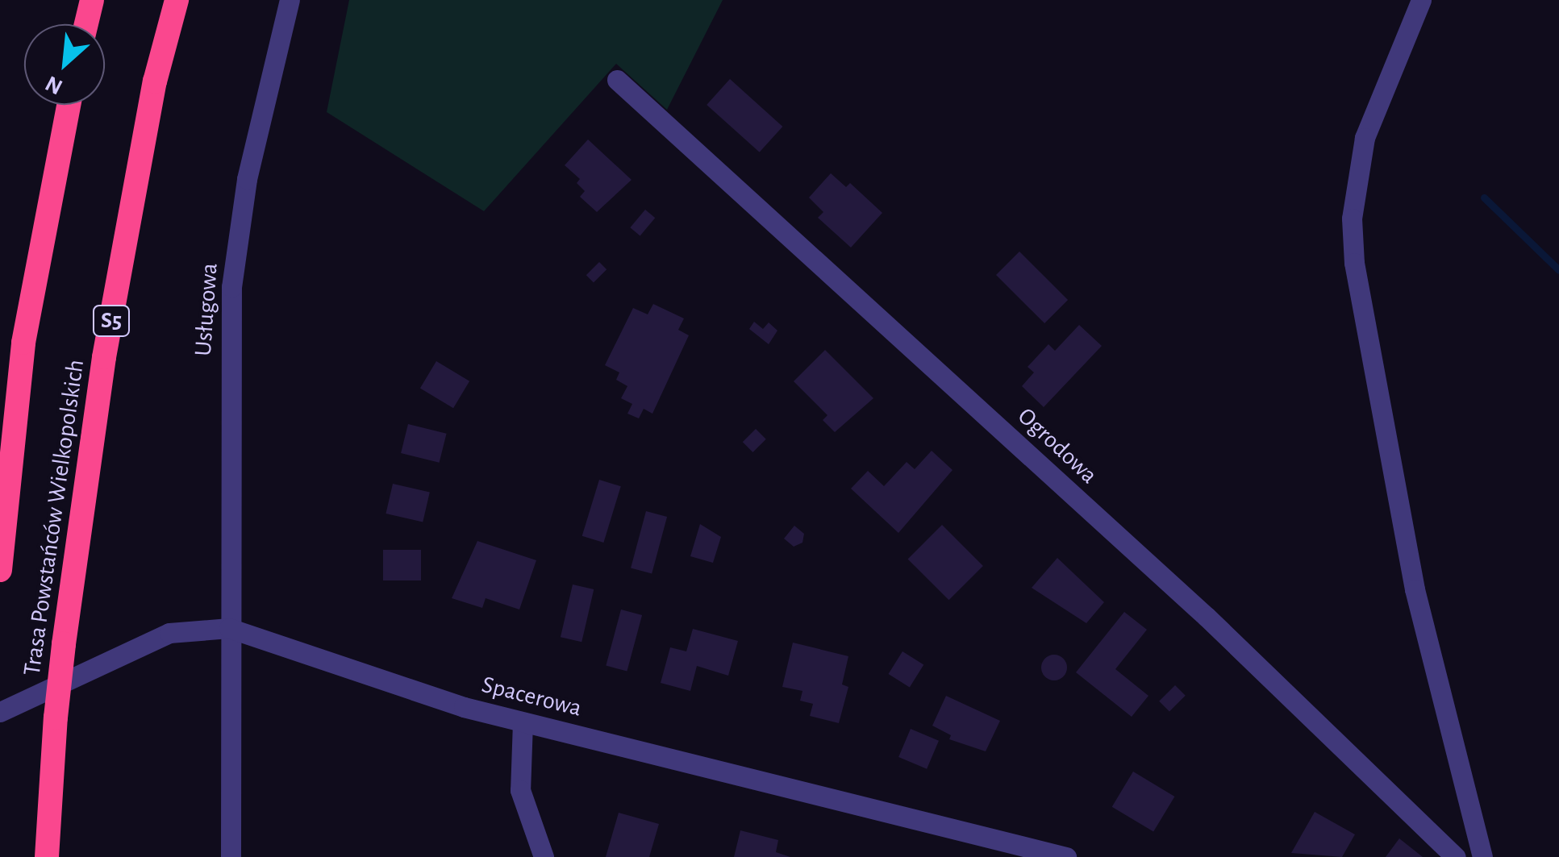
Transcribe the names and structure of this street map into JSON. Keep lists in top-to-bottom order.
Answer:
{
  "streets": {
    "highway": ["S5", "Trasa Powstańców Wielkopolskich"],
    "street": ["Usługowa", "Ogrodowa", "Spacerowa"]
  },
  "crossings": [
    ["Usługowa", "Spacerowa"]
  ],
  "north": "bottom left"
}
